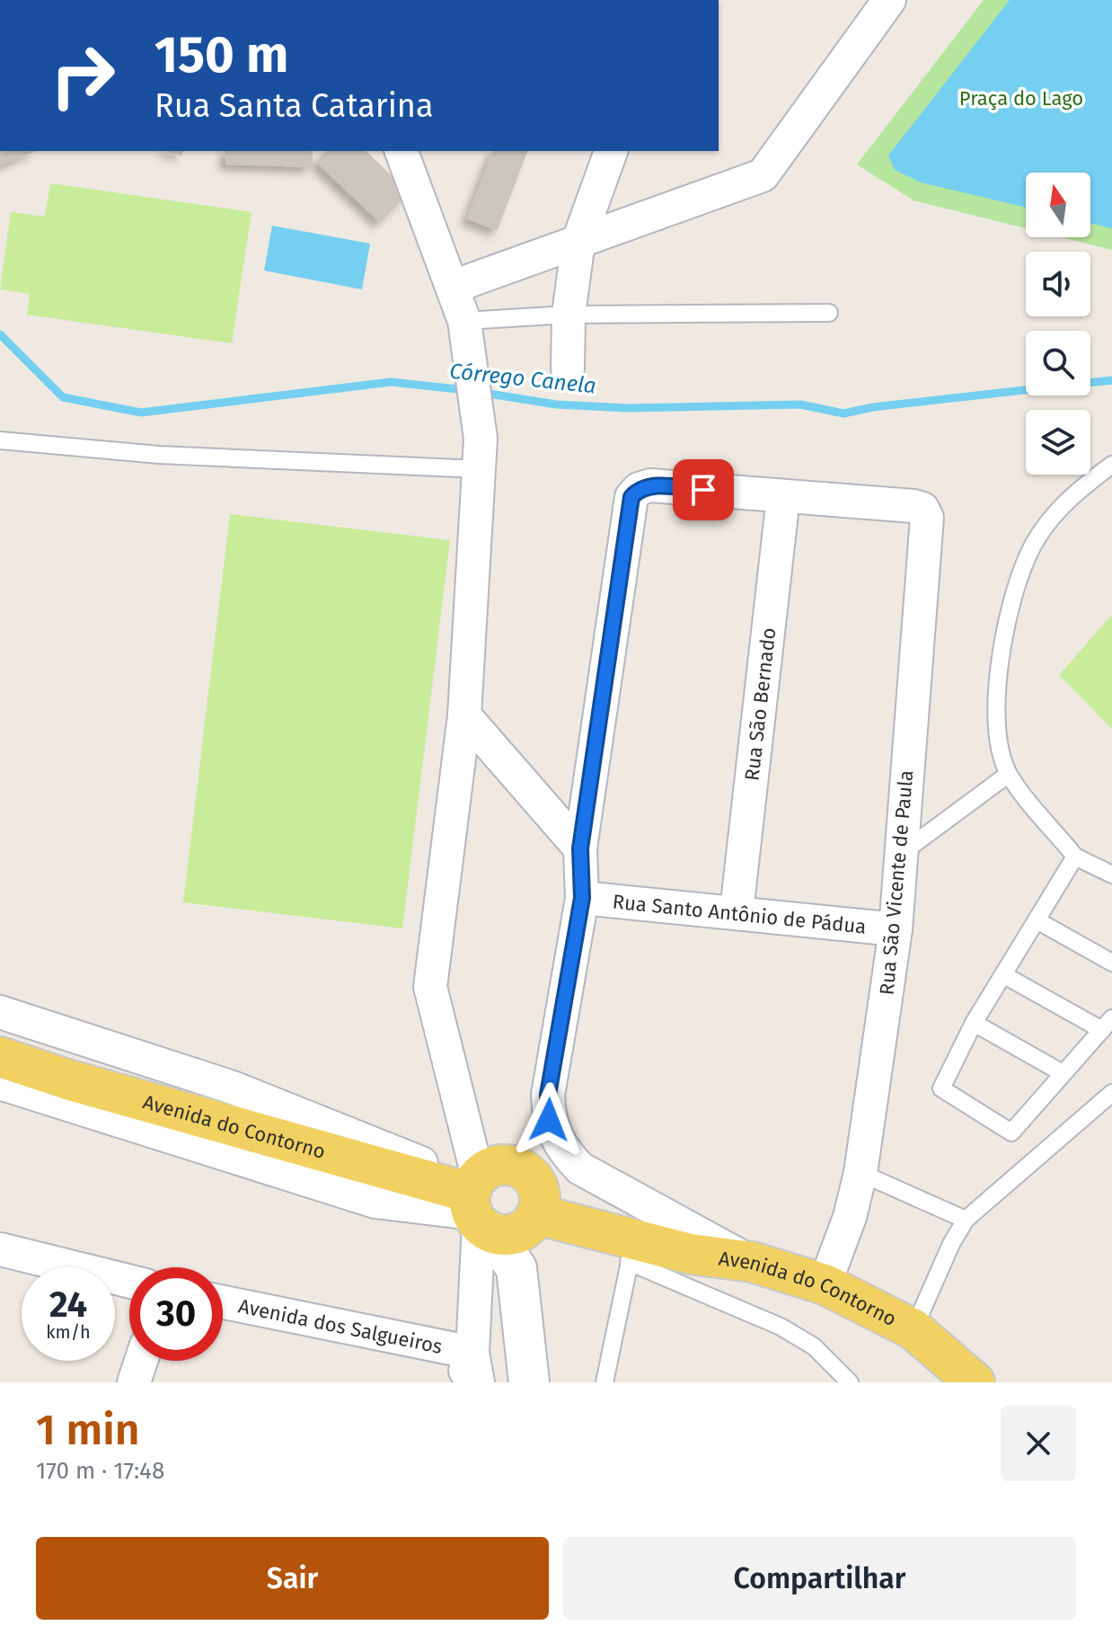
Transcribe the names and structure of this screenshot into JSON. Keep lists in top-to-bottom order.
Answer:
{
  "streets": {
    "main road": ["Avenida do Contorno"],
    "street": [
      "Rua São Bernado",
      "Rua São Vicente de Paula",
      "Rua Santo Antônio de Pádua",
      "Avenida dos Salgueiros"
    ]
  },
  "crossings": [
    ["Rua São Bernado", "Rua São Vicente de Paula"],
    ["Rua São Bernado", "Rua Santo Antônio de Pádua"],
    ["Rua São Vicente de Paula", "Rua Santo Antônio de Pádua"],
    ["Rua São Vicente de Paula", "Avenida do Contorno"]
  ],
  "water": ["Córrego Canela"],
  "parks": ["Praça do Lago"],
  "north": "top",
  "page": {
    "turn": ["150 m", "Rua Santa Catarina"],
    "speed": "24 km/h",
    "limit": "30",
    "heading": ["1 min", "170 m · 17:48"],
    "buttons": ["Sair", "Compartilhar"]
  }
}
